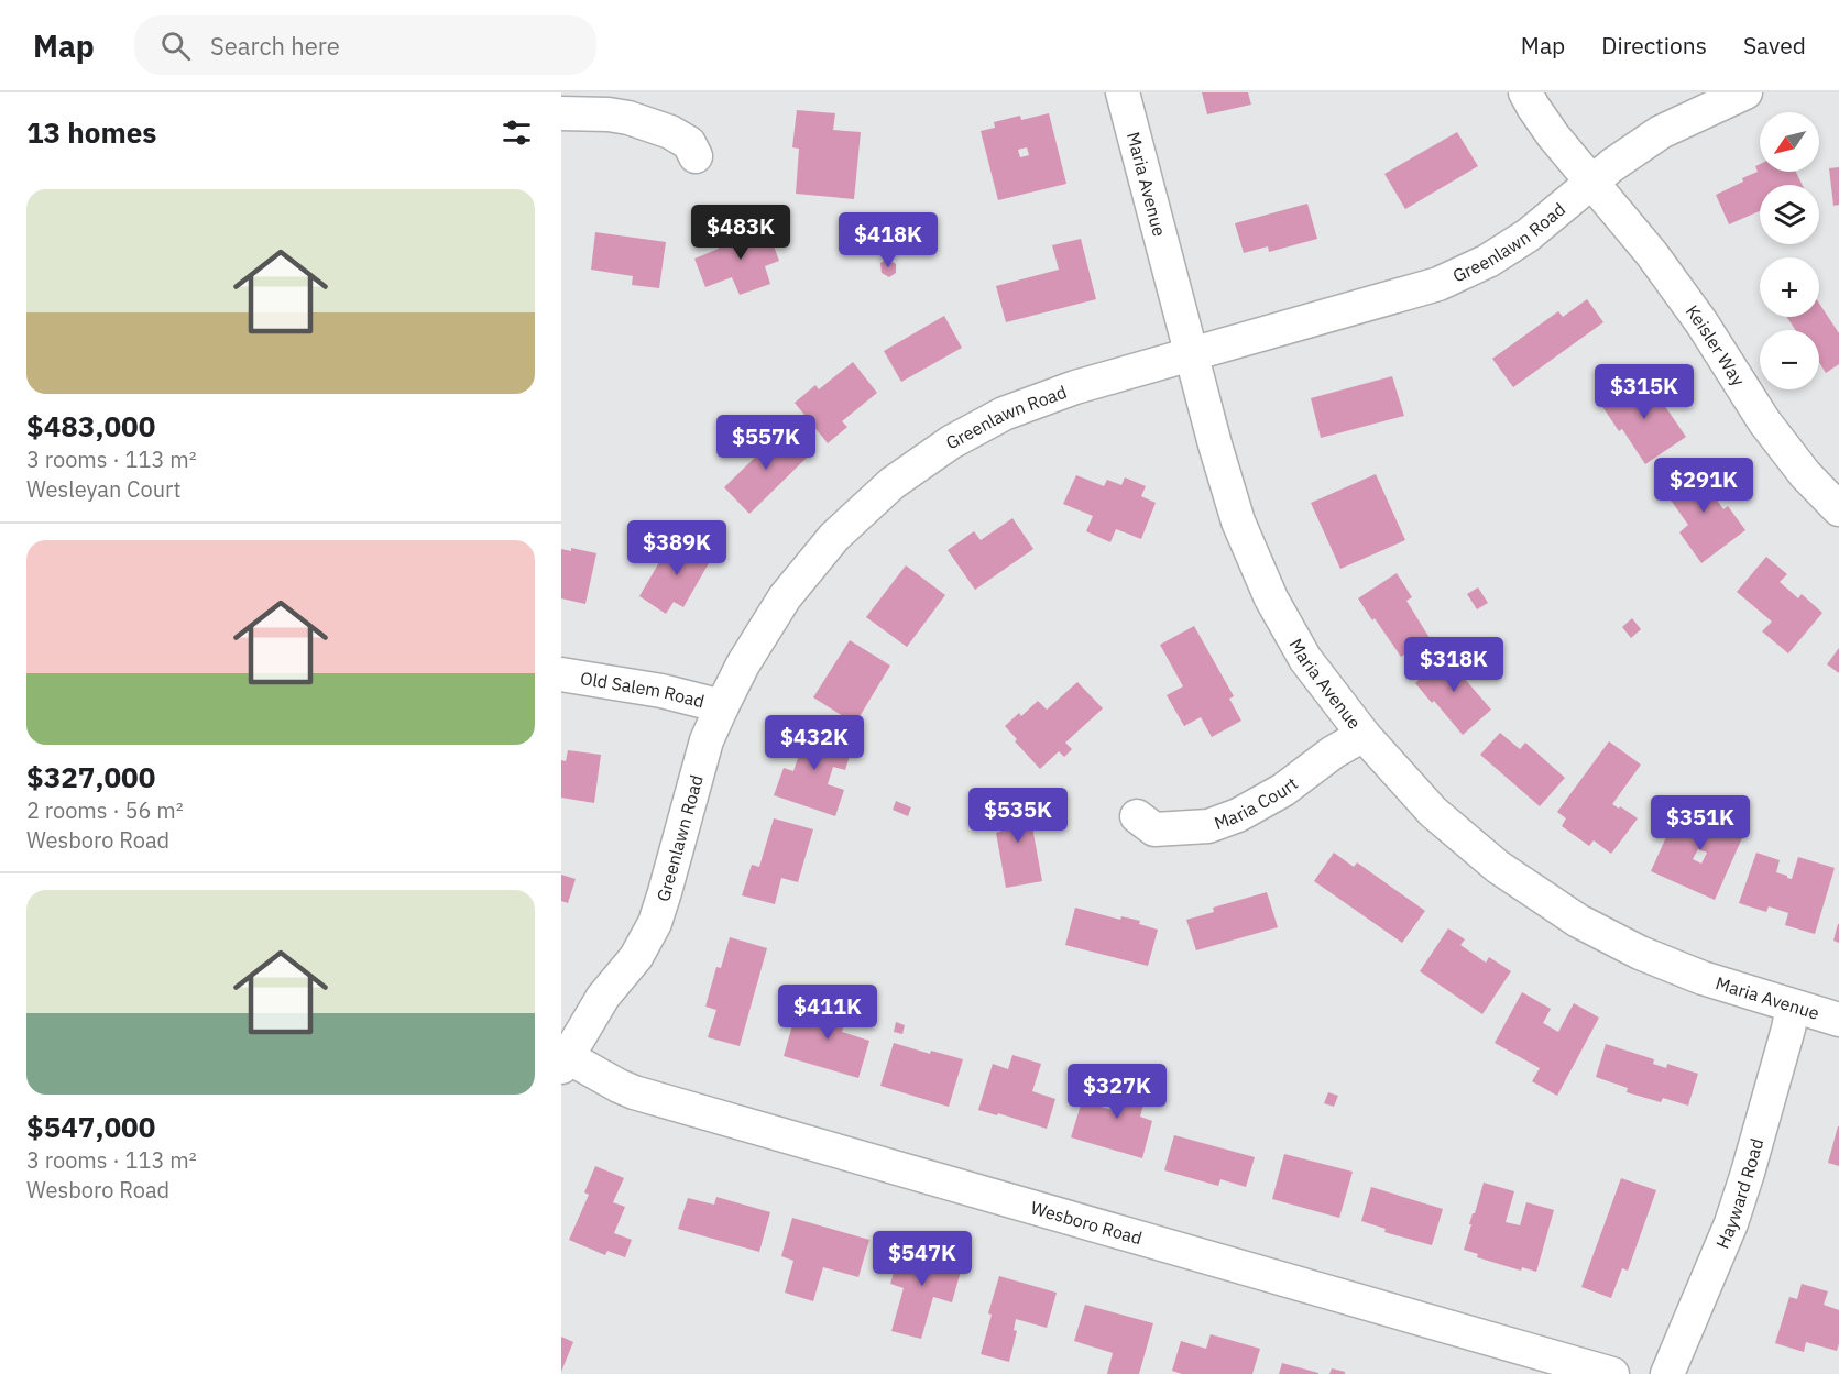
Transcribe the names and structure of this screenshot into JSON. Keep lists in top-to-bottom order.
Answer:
{
  "streets": {
    "street": [
      "Maria Avenue",
      "Greenlawn Road",
      "Keisler Way",
      "Old Salem Road",
      "Maria Court",
      "Hayward Road",
      "Wesboro Road"
    ]
  },
  "crossings": [
    ["Maria Avenue", "Greenlawn Road"],
    ["Maria Avenue", "Maria Court"],
    ["Maria Avenue", "Hayward Road"],
    ["Greenlawn Road", "Keisler Way"],
    ["Greenlawn Road", "Old Salem Road"],
    ["Greenlawn Road", "Wesboro Road"]
  ],
  "north": "bottom left",
  "page": {
    "header": "Map",
    "search": "Search here",
    "nav": ["Map", "Directions", "Saved"],
    "heading": "13 homes",
    "map_buttons": ["+", "−"],
    "list": [
      {
        "name": "$483,000",
        "note": "3 rooms · 113 m² · Wesleyan Court"
      },
      {
        "name": "$327,000",
        "note": "2 rooms · 56 m² · Wesboro Road"
      },
      {
        "name": "$547,000",
        "note": "3 rooms · 113 m² · Wesboro Road"
      }
    ],
    "price": [
      "$483K",
      "$418K",
      "$315K",
      "$557K",
      "$291K",
      "$389K",
      "$318K",
      "$432K",
      "$535K",
      "$351K",
      "$411K",
      "$327K",
      "$547K"
    ]
  }
}
